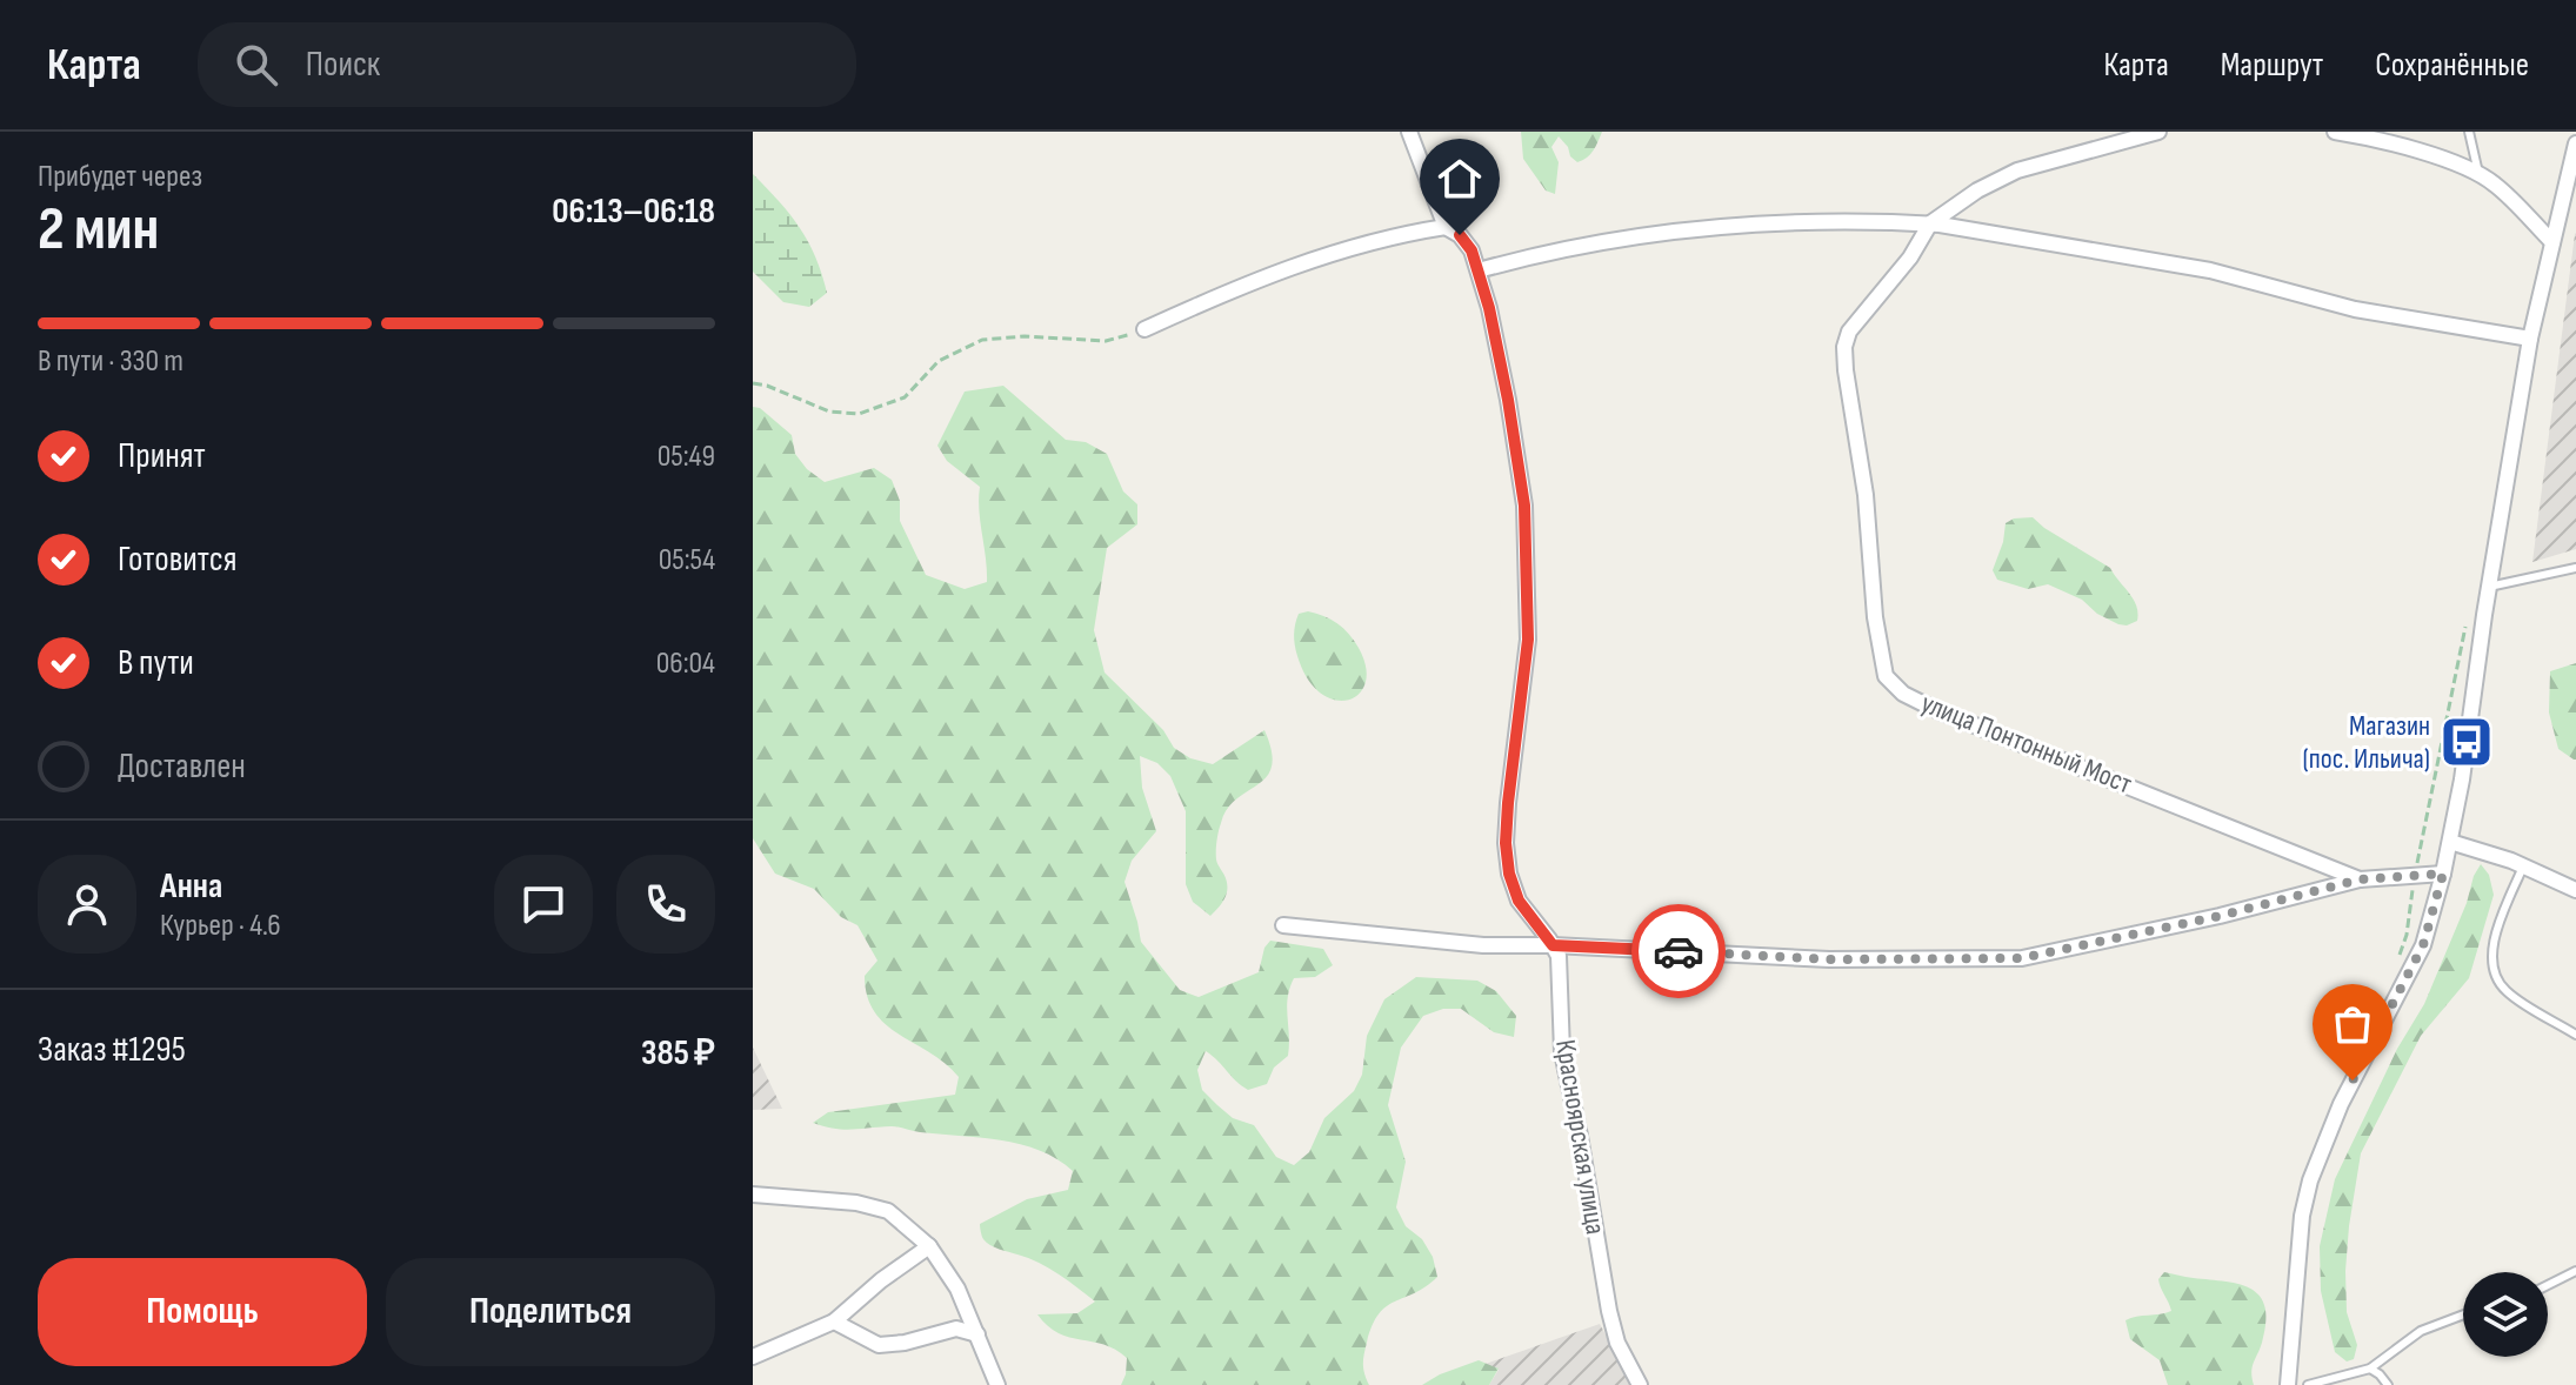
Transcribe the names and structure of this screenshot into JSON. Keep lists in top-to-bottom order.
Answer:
{
  "streets": {
    "street": ["улица Понтонный Мост", "Красноярская улица"]
  },
  "crossings": [
    ["улица Понтонный Мост", "Красноярская улица"]
  ],
  "places": {
    "bus stop": ["Магазин (пос. Ильича)"]
  },
  "page": {
    "header": "Карта",
    "search": "Поиск",
    "nav": ["Карта", "Маршрут", "Сохранённые"],
    "heading": ["2 мин", "Прибудет через", "06:13–06:18"],
    "panel": [
      "Анна",
      "Курьер · 4.6",
      "Заказ #1295",
      "385 ₽"
    ],
    "bar": "В пути · 330 m",
    "list": [
      ["Принят", "05:49"],
      ["Готовится", "05:54"],
      ["В пути", "06:04"],
      "Доставлен"
    ],
    "buttons": ["Помощь", "Поделиться"]
  }
}
